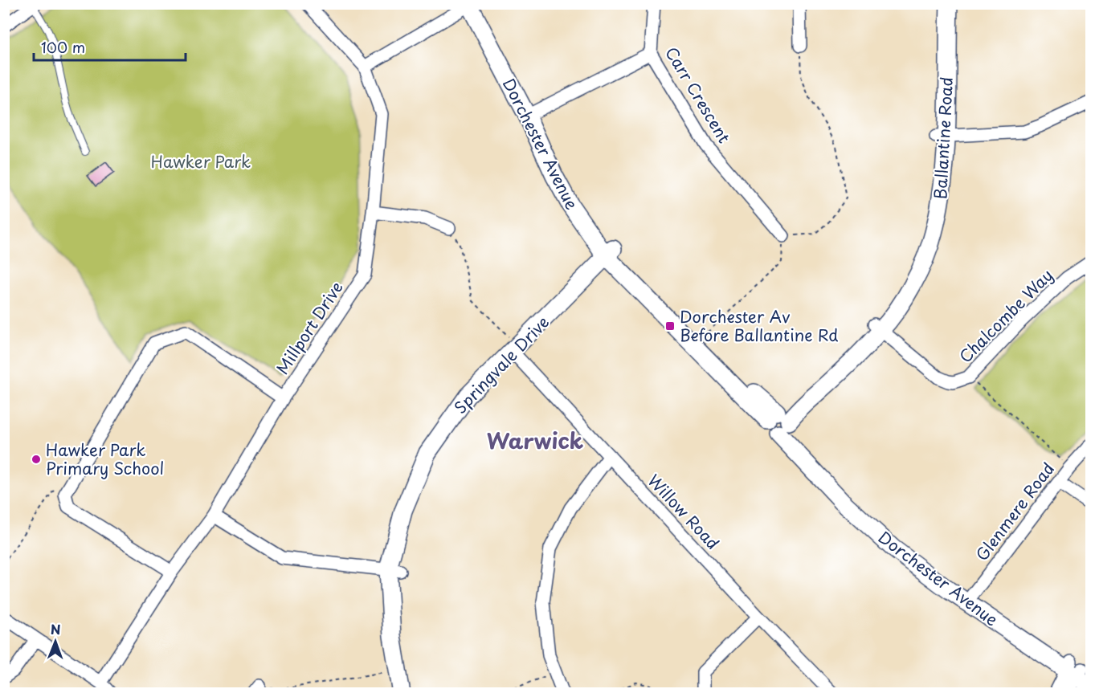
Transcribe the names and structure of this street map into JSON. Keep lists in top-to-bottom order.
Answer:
{
  "streets": {
    "street": [
      "Carr Crescent",
      "Ballantine Road",
      "Dorchester Avenue",
      "Chalcombe Way",
      "Millport Drive",
      "Springvale Drive",
      "Willow Road",
      "Glenmere Road"
    ]
  },
  "crossings": [
    ["Ballantine Road", "Dorchester Avenue"],
    ["Ballantine Road", "Chalcombe Way"],
    ["Dorchester Avenue", "Springvale Drive"],
    ["Dorchester Avenue", "Glenmere Road"],
    ["Springvale Drive", "Willow Road"]
  ],
  "districts": ["Warwick"],
  "parks": ["Hawker Park"],
  "places": {
    "transit": ["Dorchester Av Before Ballantine Rd"],
    "other": ["Hawker Park Primary School"]
  },
  "scale_bar": "100 m",
  "north": "top"
}
